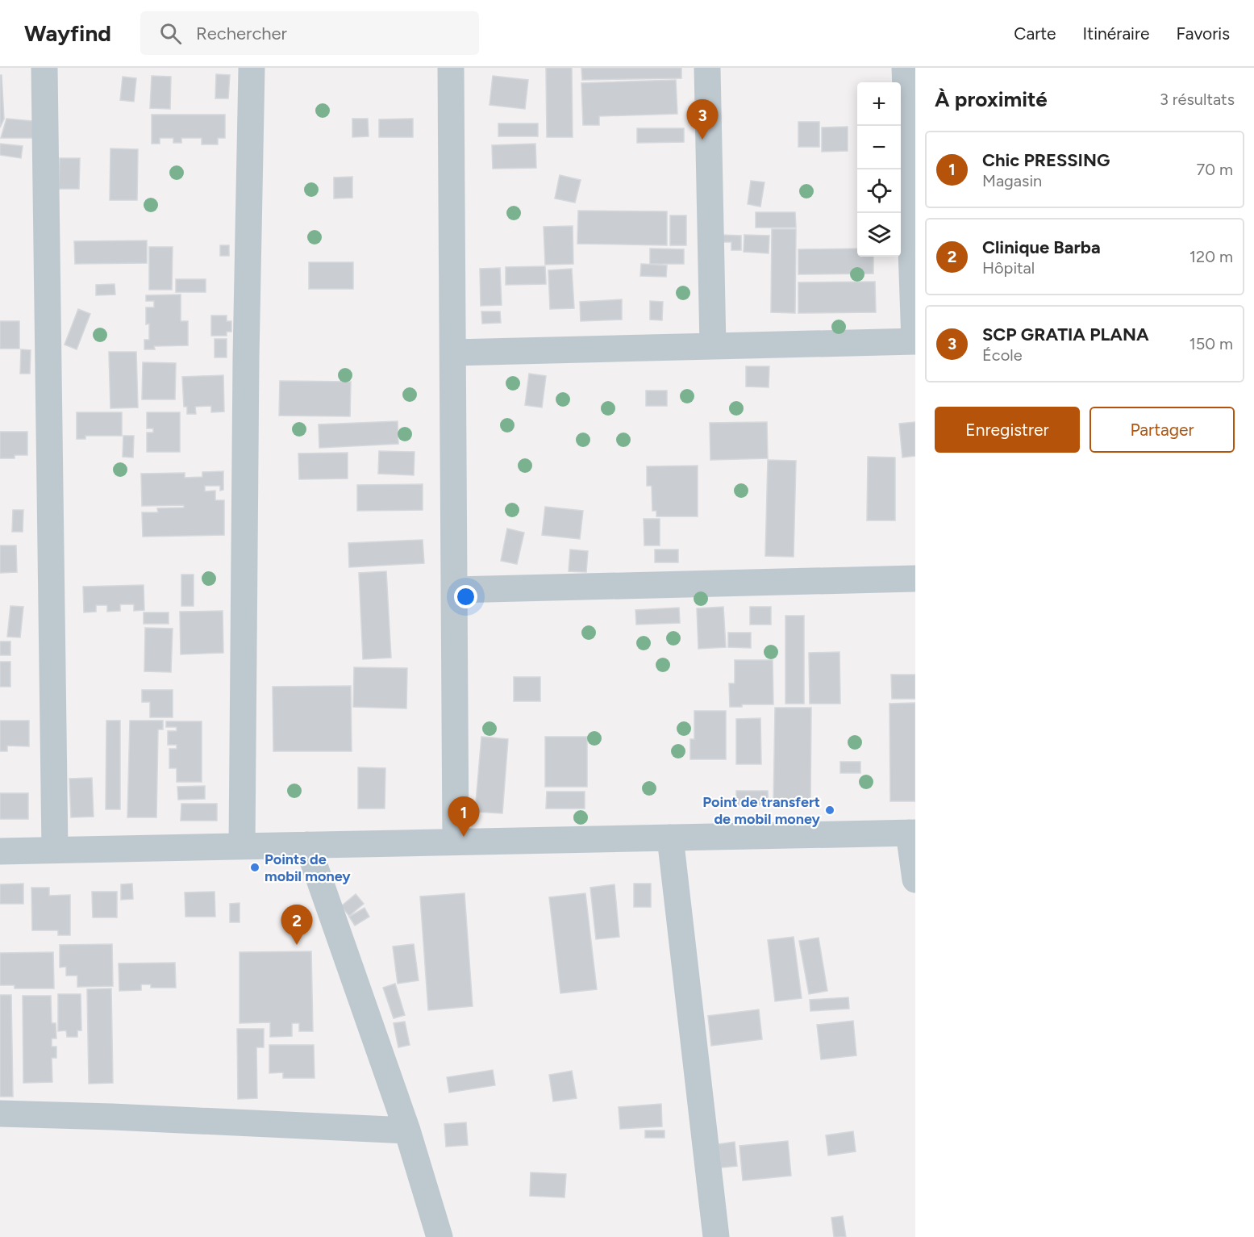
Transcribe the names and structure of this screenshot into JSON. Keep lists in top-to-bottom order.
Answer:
{
  "places": ["Point de transfert de mobil money", "Points de mobil money"],
  "page": {
    "header": "Wayfind",
    "search": "Rechercher",
    "nav": ["Carte", "Itinéraire", "Favoris"],
    "heading": ["À proximité", "3 résultats"],
    "map_buttons": ["+", "−"],
    "pins": ["3", "1", "2"],
    "list": [
      {
        "mark": "1",
        "name": "Chic PRESSING",
        "note": "Magasin",
        "value": "70 m"
      },
      {
        "mark": "2",
        "name": "Clinique Barba",
        "note": "Hôpital",
        "value": "120 m"
      },
      {
        "mark": "3",
        "name": "SCP GRATIA PLANA",
        "note": "École",
        "value": "150 m"
      }
    ],
    "buttons": ["Enregistrer", "Partager"]
  }
}
